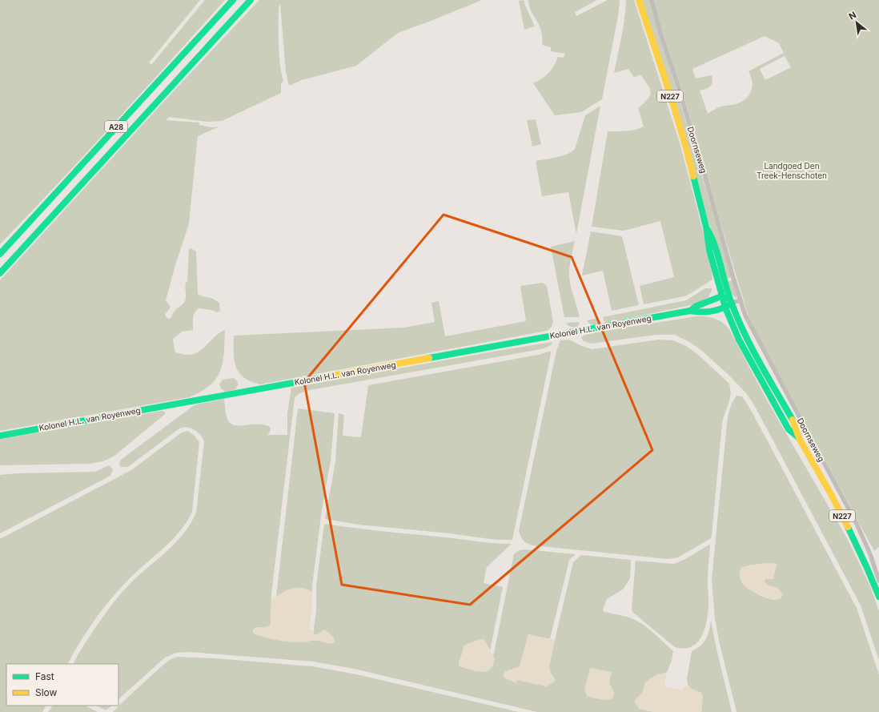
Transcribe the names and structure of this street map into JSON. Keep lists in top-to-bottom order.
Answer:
{
  "streets": {
    "main road": [
      "N227",
      "A28",
      "Doornseweg",
      "Kolonel H.L. van Royenweg"
    ]
  },
  "crossings": [
    ["Doornseweg", "Kolonel H.L. van Royenweg"]
  ],
  "parks": ["Landgoed Den Treek-Henschoten"],
  "legend": ["Fast", "Slow"],
  "north": "top left"
}
